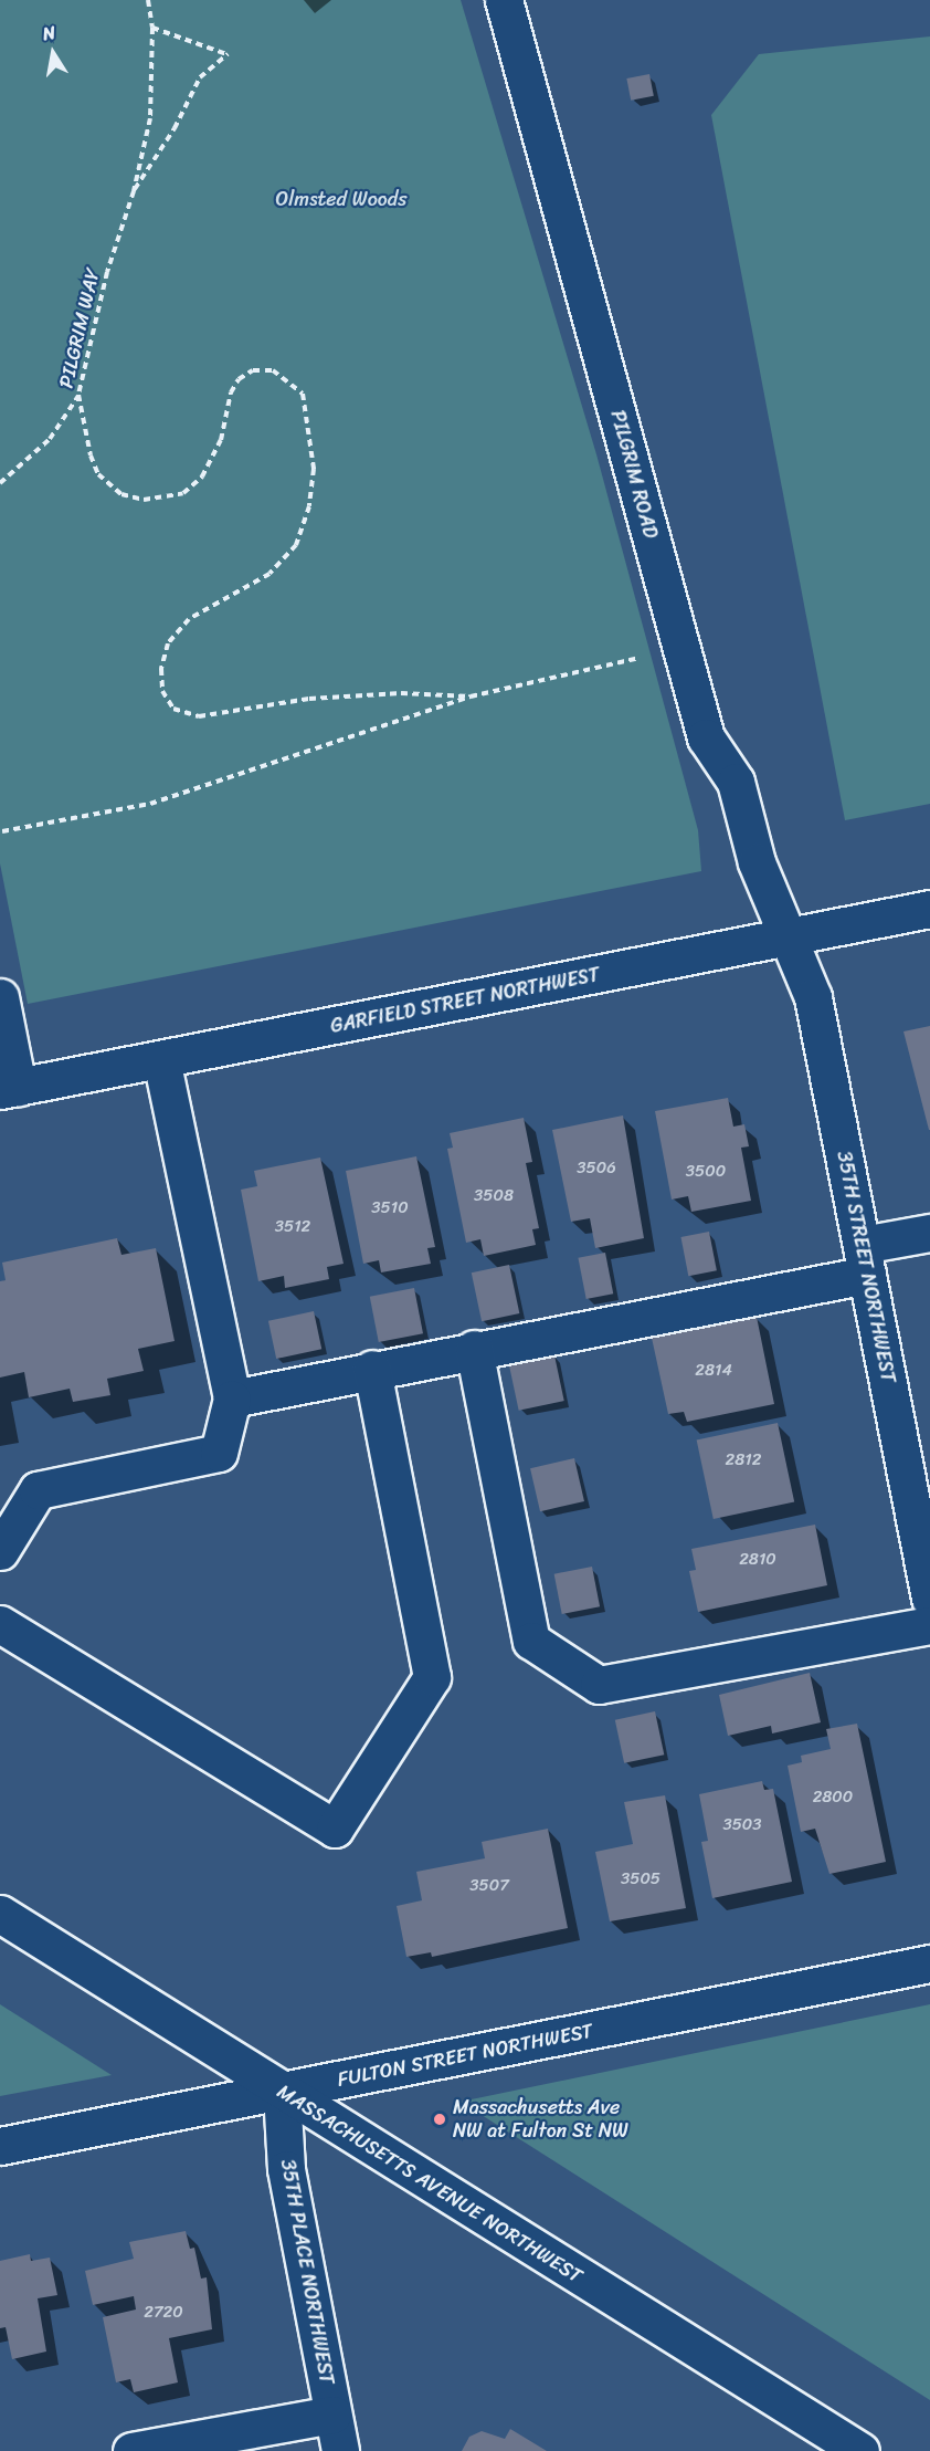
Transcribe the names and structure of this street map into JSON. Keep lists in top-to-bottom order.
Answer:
{
  "streets": {
    "street": [
      "PILGRIM ROAD",
      "GARFIELD STREET NORTHWEST",
      "35TH STREET NORTHWEST",
      "FULTON STREET NORTHWEST",
      "MASSACHUSETTS AVENUE NORTHWEST",
      "35TH PLACE NORTHWEST"
    ],
    "path": ["PILGRIM WAY"]
  },
  "crossings": [
    ["PILGRIM ROAD", "GARFIELD STREET NORTHWEST"],
    ["PILGRIM ROAD", "35TH STREET NORTHWEST"],
    ["GARFIELD STREET NORTHWEST", "35TH STREET NORTHWEST"],
    ["FULTON STREET NORTHWEST", "MASSACHUSETTS AVENUE NORTHWEST"],
    ["FULTON STREET NORTHWEST", "35TH PLACE NORTHWEST"],
    ["MASSACHUSETTS AVENUE NORTHWEST", "35TH PLACE NORTHWEST"]
  ],
  "parks": ["Olmsted Woods"],
  "places": ["Massachusetts Ave NW at Fulton St NW"],
  "house_numbers": [
    "3506",
    "3500",
    "3508",
    "3510",
    "3512",
    "2814",
    "2812",
    "2810",
    "2800",
    "3503",
    "3505",
    "3507",
    "2720"
  ],
  "north": "top"
}
